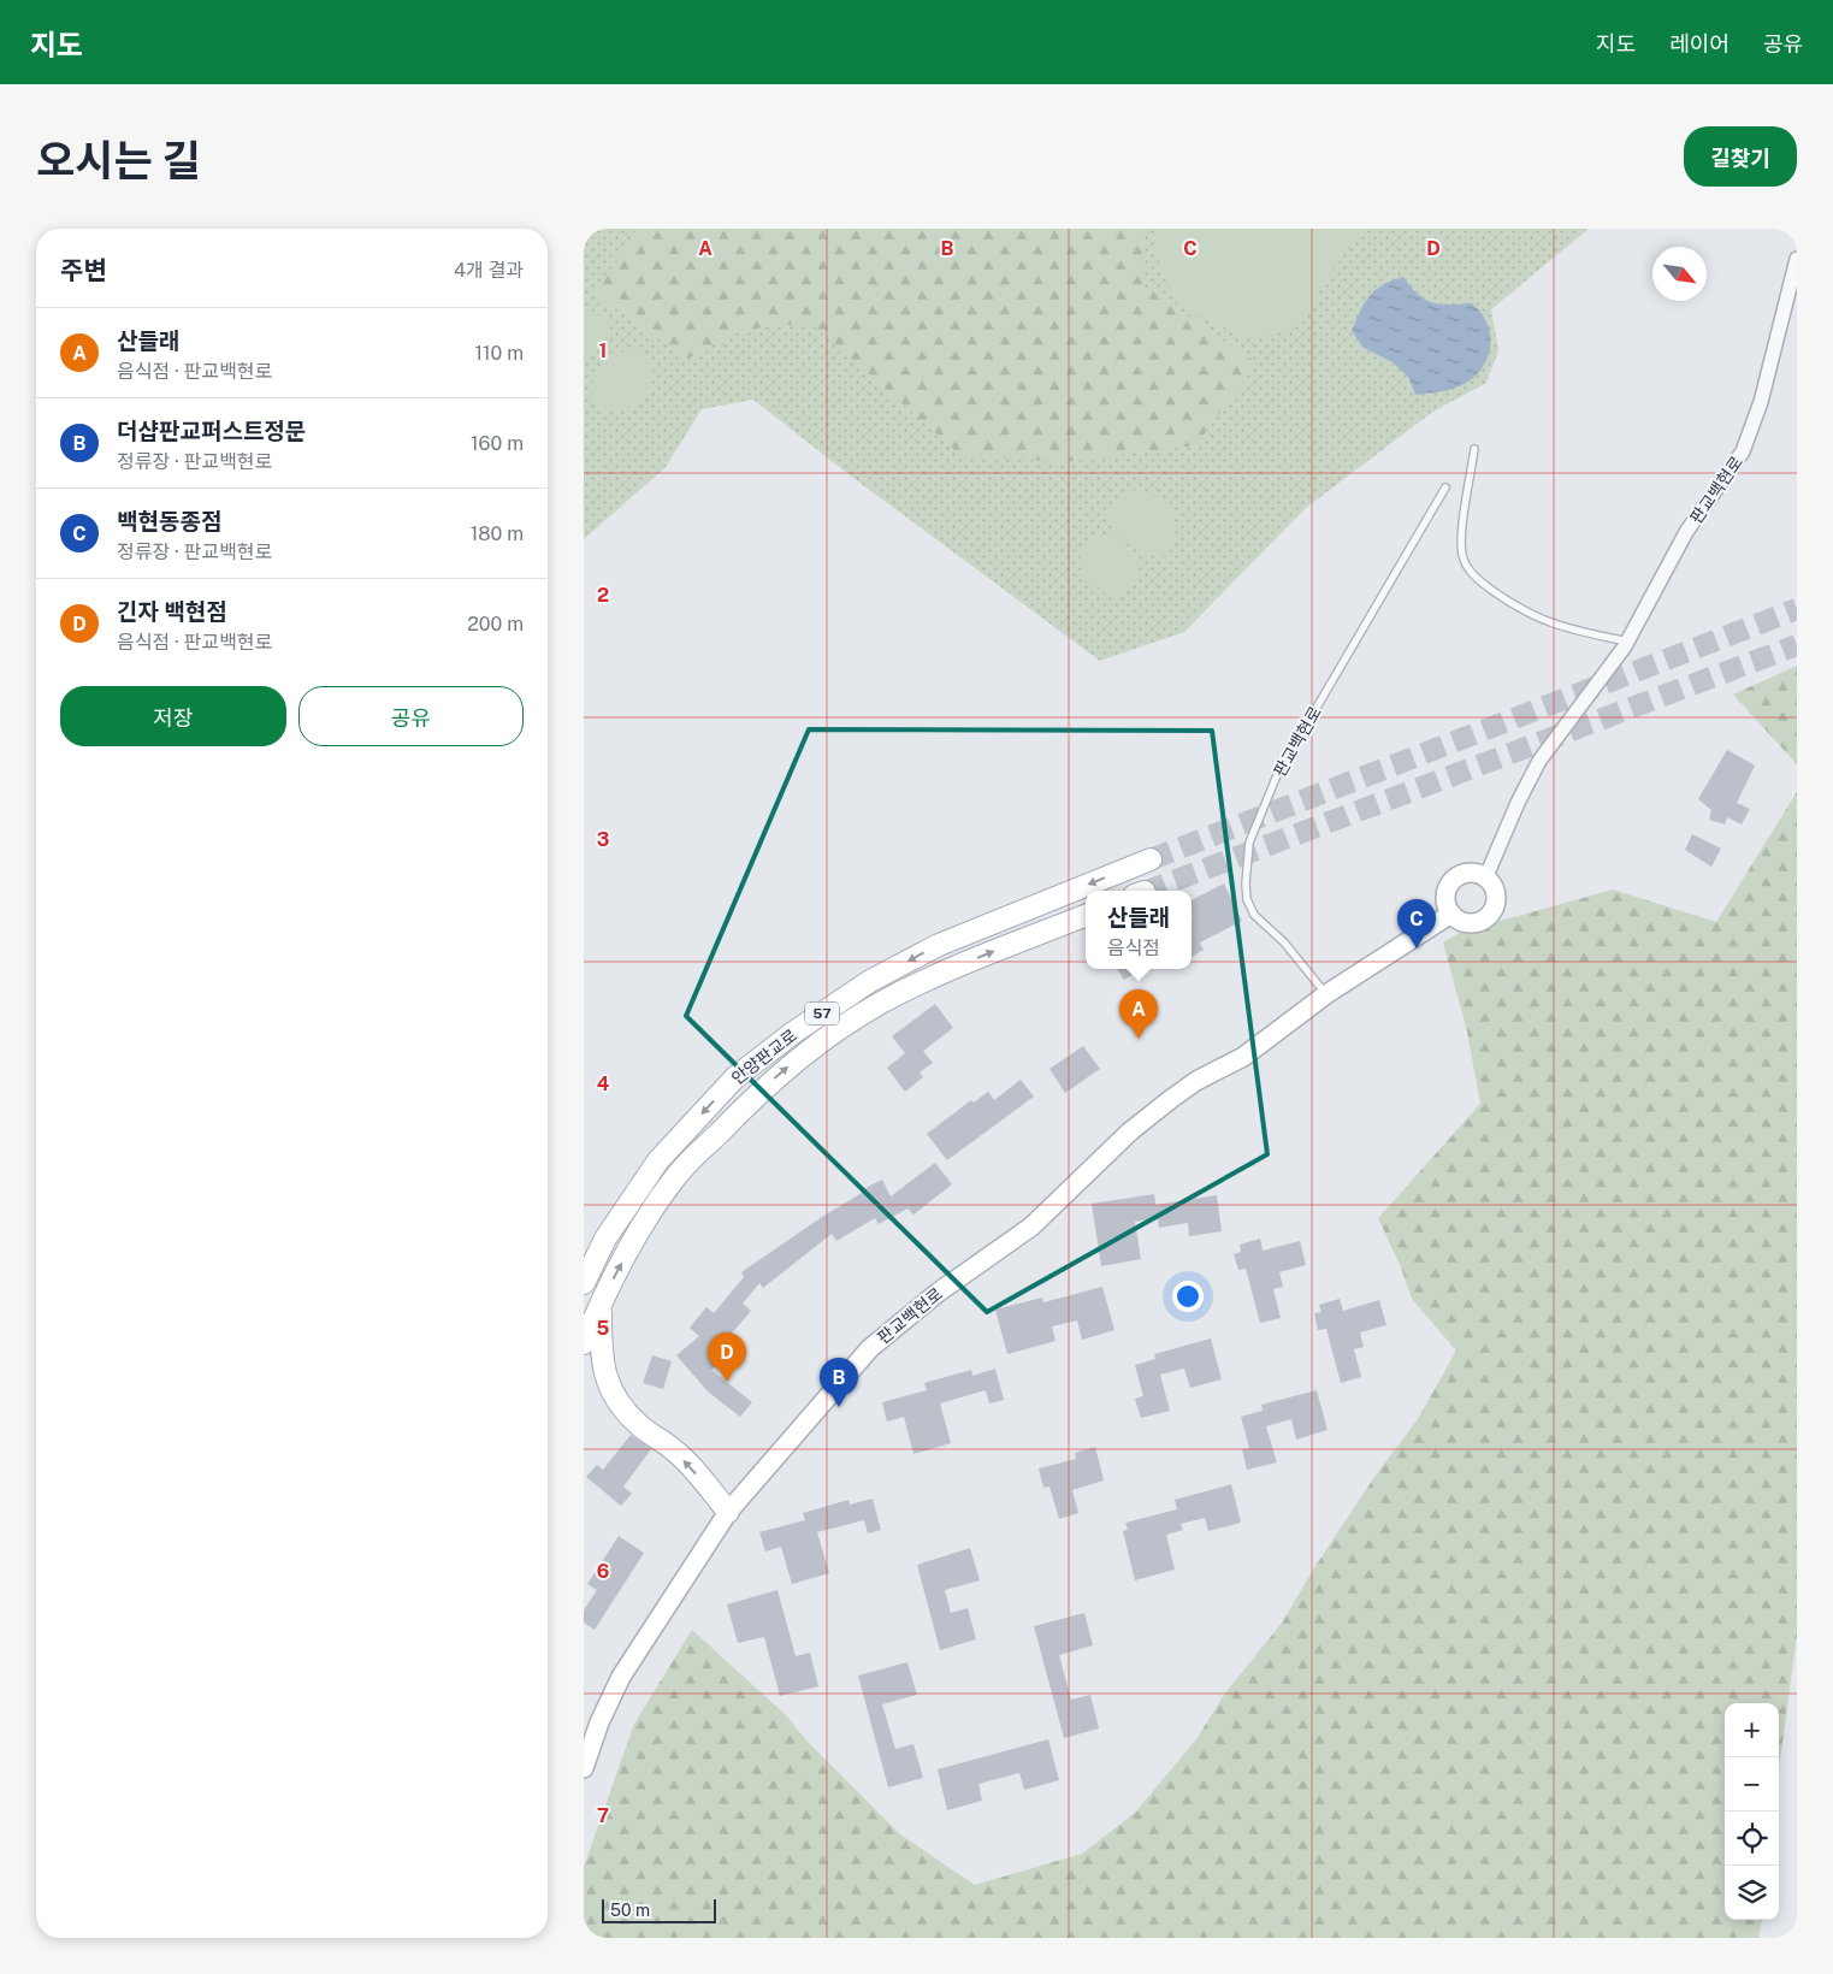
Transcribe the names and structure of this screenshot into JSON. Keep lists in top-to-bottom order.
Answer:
{
  "streets": {
    "main road": ["57", "안양판교로"],
    "street": ["판교백현로"]
  },
  "scale_bar": "50 m",
  "north": "bottom right",
  "page": {
    "header": "지도",
    "nav": ["지도", "레이어", "공유"],
    "title": "오시는 길",
    "buttons": [
      "길찾기",
      ["저장", "공유"]
    ],
    "heading": ["주변", "4개 결과"],
    "list": [
      {
        "mark": "A",
        "name": "산들래",
        "note": "음식점 · 판교백현로",
        "value": "110 m"
      },
      {
        "mark": "B",
        "name": "더샵판교퍼스트정문",
        "note": "정류장 · 판교백현로",
        "value": "160 m"
      },
      {
        "mark": "C",
        "name": "백현동종점",
        "note": "정류장 · 판교백현로",
        "value": "180 m"
      },
      {
        "mark": "D",
        "name": "긴자 백현점",
        "note": "음식점 · 판교백현로",
        "value": "200 m"
      }
    ],
    "popup": ["산들래", "음식점"],
    "pins": [
      "C",
      "A",
      "D",
      "B"
    ],
    "map_buttons": ["+", "−"],
    "scale": "50 m"
  },
  "grid": {
    "columns": [
      "A",
      "B",
      "C",
      "D"
    ],
    "rows": [
      "1",
      "2",
      "3",
      "4",
      "5",
      "6",
      "7"
    ]
  }
}
